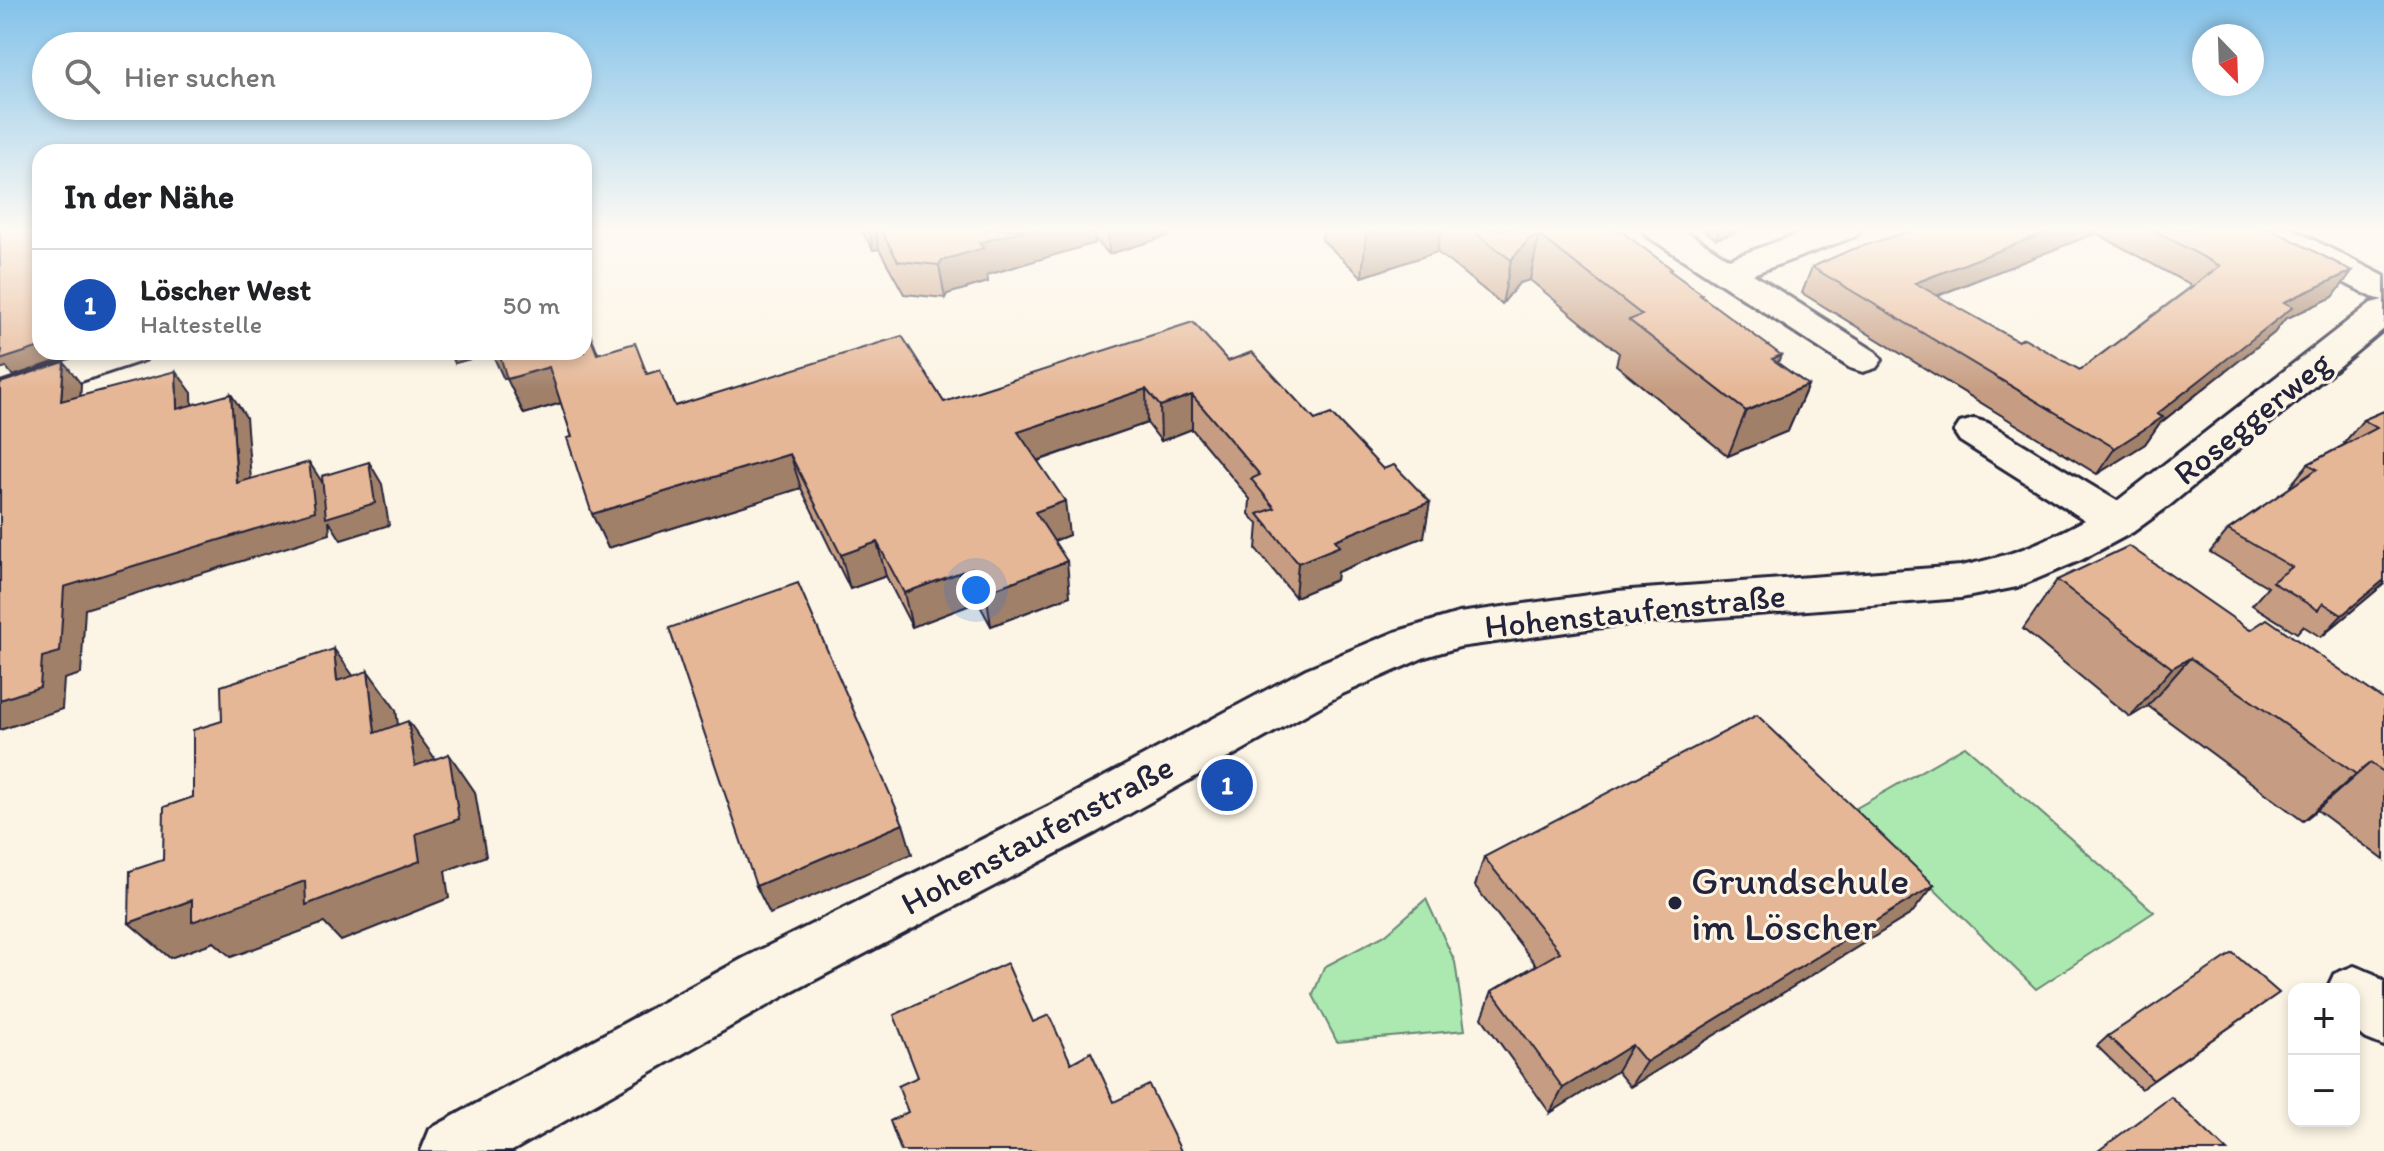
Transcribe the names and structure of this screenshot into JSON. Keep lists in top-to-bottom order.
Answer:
{
  "streets": {
    "street": ["Roseggerweg", "Hohenstaufenstraße"]
  },
  "crossings": [
    ["Roseggerweg", "Hohenstaufenstraße"]
  ],
  "places": ["Grundschule im Löscher"],
  "north": "bottom right",
  "page": {
    "search": "Hier suchen",
    "heading": "In der Nähe",
    "list": [
      {
        "mark": "1",
        "name": "Löscher West",
        "note": "Haltestelle",
        "value": "50 m"
      }
    ],
    "pins": "1",
    "map_buttons": ["+", "−"]
  }
}
